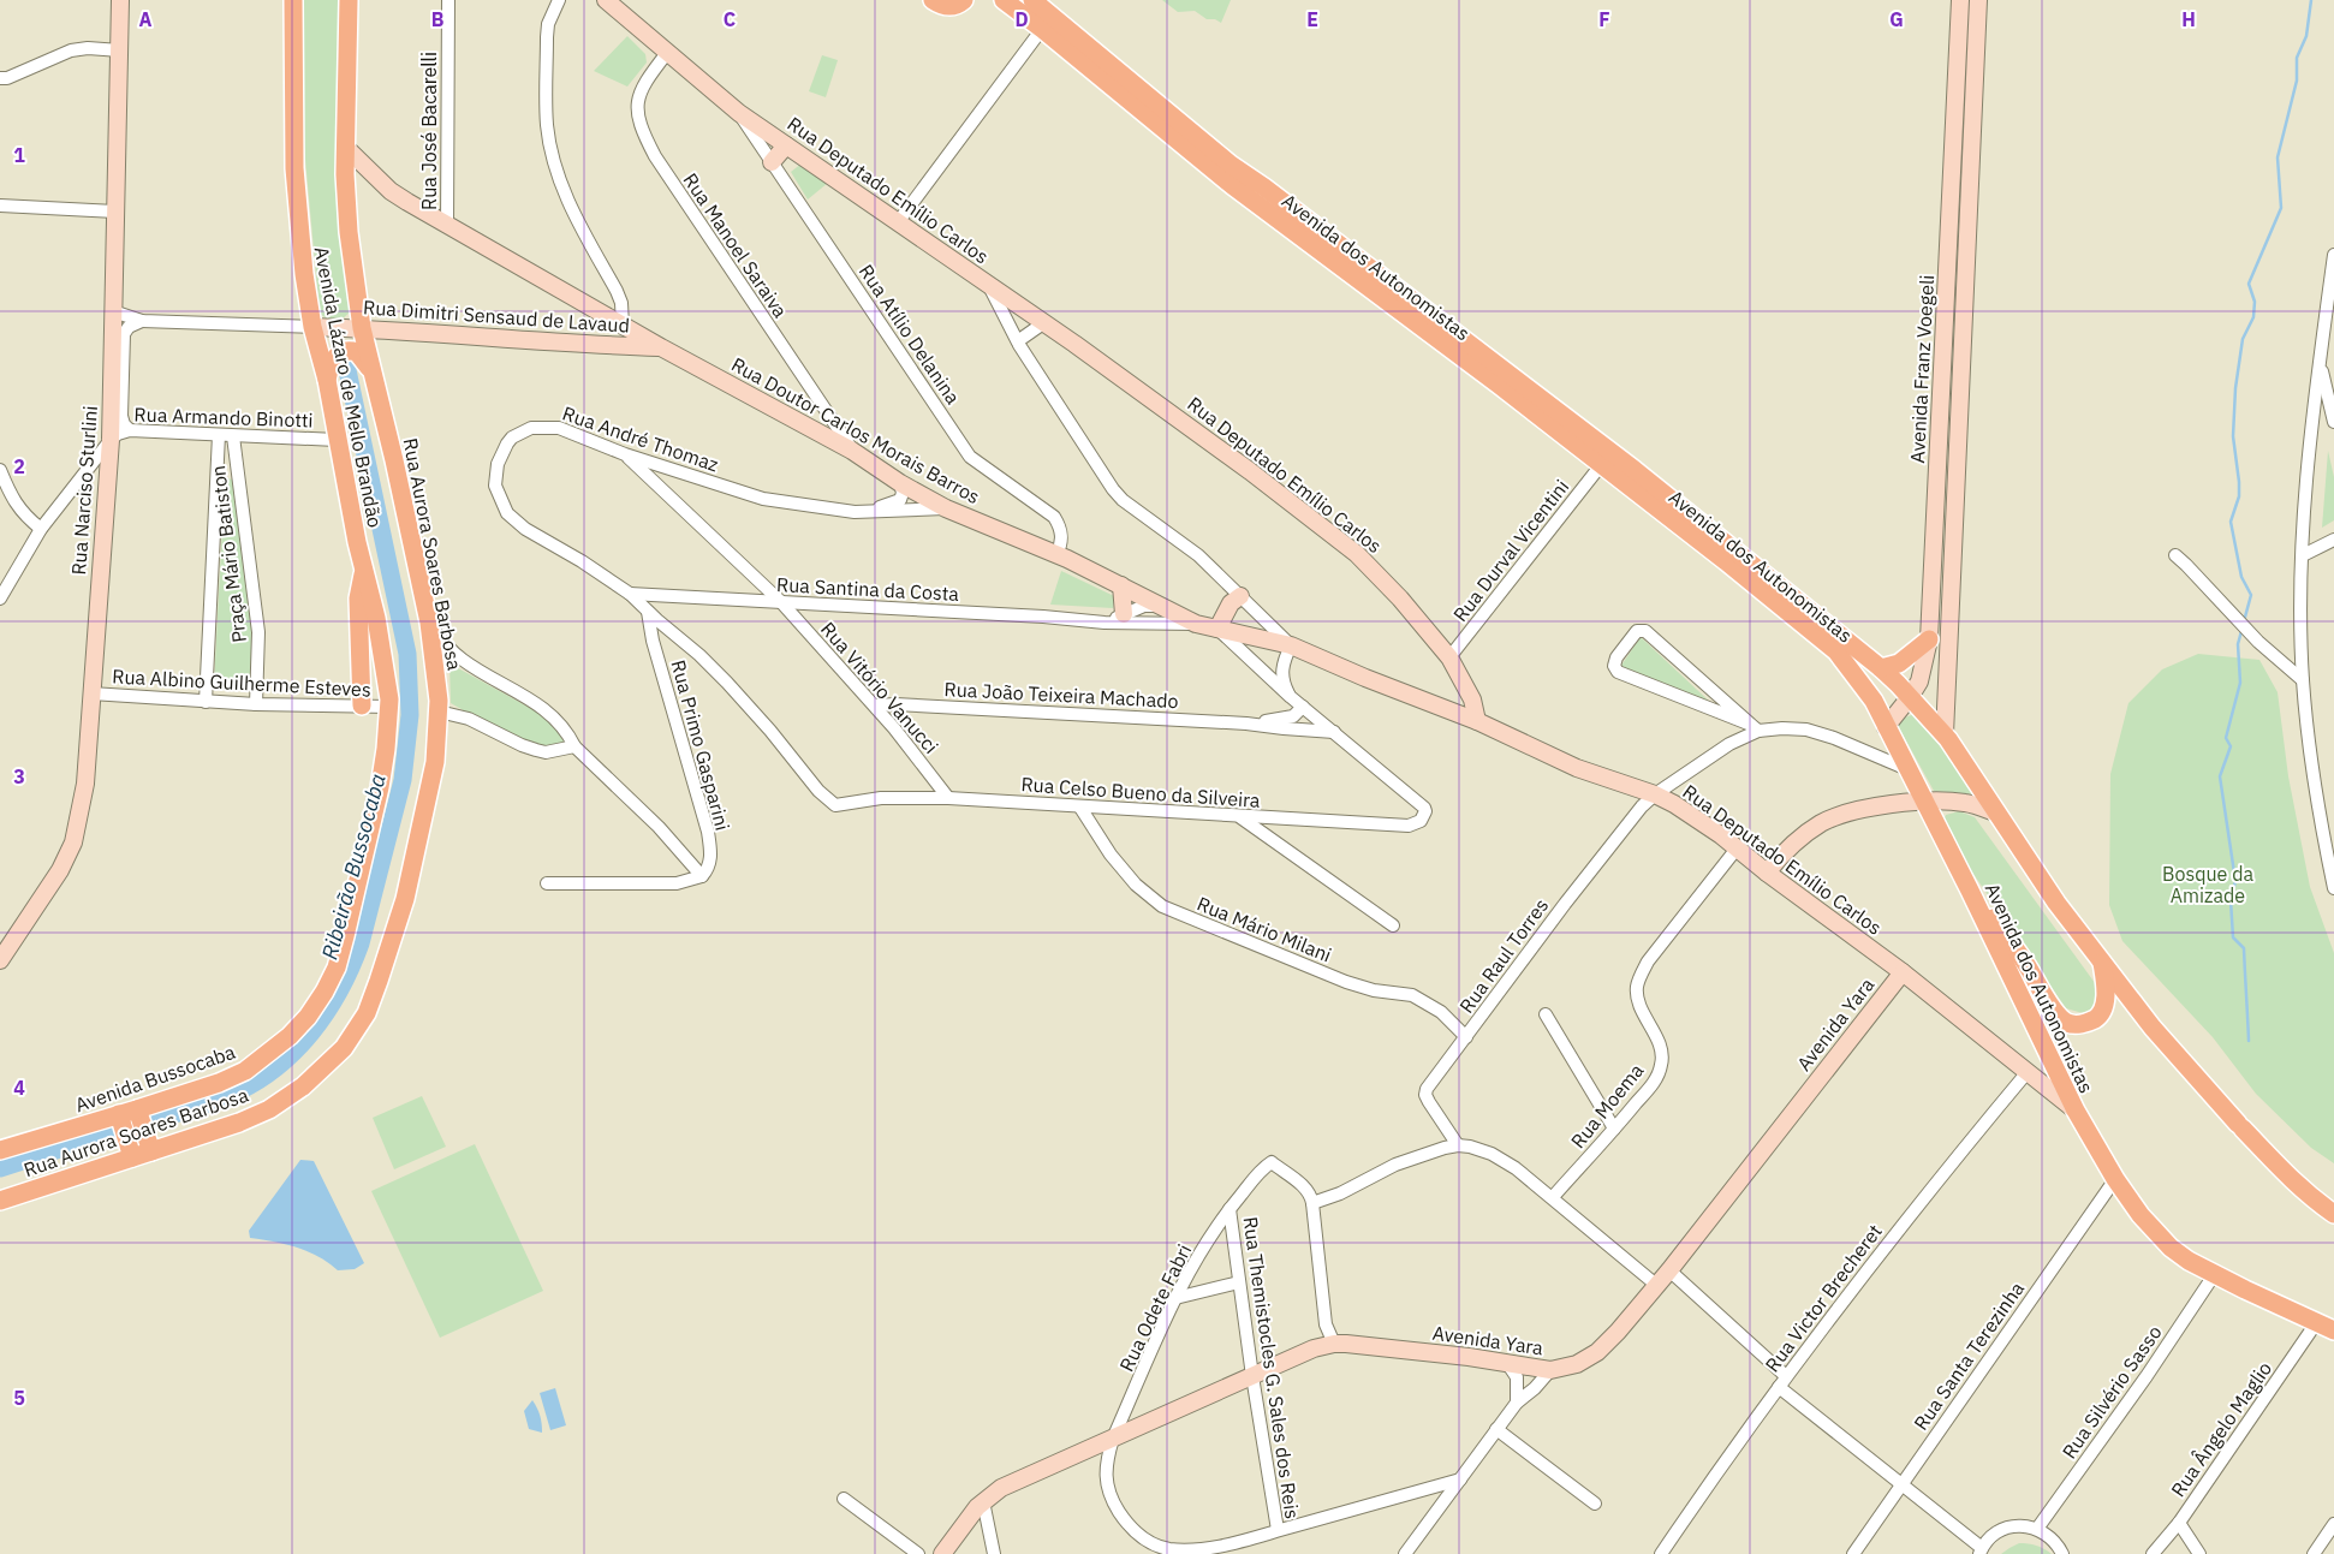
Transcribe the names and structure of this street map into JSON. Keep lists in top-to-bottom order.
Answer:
{
  "streets": {
    "main road": [
      "Avenida dos Autonomistas",
      "Avenida Lázaro de Mello Brandão",
      "Rua Aurora Soares Barbosa",
      "Avenida Bussocaba"
    ],
    "street": [
      "Rua José Bacarelli",
      "Rua Deputado Emílio Carlos",
      "Rua Manoel Saraiva",
      "Rua Dimitri Sensaud de Lavaud",
      "Rua Atílio Delanina",
      "Avenida Franz Voegeli",
      "Rua Armando Binotti",
      "Rua Doutor Carlos Morais Barros",
      "Rua André Thomaz",
      "Rua Narciso Sturlini",
      "Rua Durval Vicentini",
      "Praça Mário Batiston",
      "Rua Santina da Costa",
      "Rua Albino Guilherme Esteves",
      "Rua Vitório Vanucci",
      "Rua João Teixeira Machado",
      "Rua Primo Gasparini",
      "Rua Celso Bueno da Silveira",
      "Rua Mário Milani",
      "Rua Raul Torres",
      "Avenida Yara",
      "Rua Moema",
      "Rua Victor Brecheret",
      "Rua Odete Fabri",
      "Rua Santa Terezinha",
      "Rua Themistocles G. Sales dos Reis",
      "Rua Silvério Sasso",
      "Rua Ângelo Maglio"
    ]
  },
  "crossings": [
    ["Rua José Bacarelli", "Rua Doutor Carlos Morais Barros"],
    ["Rua Deputado Emílio Carlos", "Rua Manoel Saraiva"],
    ["Rua Deputado Emílio Carlos", "Avenida dos Autonomistas"],
    ["Rua Deputado Emílio Carlos", "Rua Atílio Delanina"],
    ["Rua Deputado Emílio Carlos", "Rua Durval Vicentini"],
    ["Rua Deputado Emílio Carlos", "Rua Raul Torres"],
    ["Rua Deputado Emílio Carlos", "Avenida Yara"],
    ["Rua Deputado Emílio Carlos", "Rua Moema"],
    ["Rua Deputado Emílio Carlos", "Rua Victor Brecheret"],
    ["Rua Manoel Saraiva", "Rua Doutor Carlos Morais Barros"],
    ["Avenida dos Autonomistas", "Avenida Franz Voegeli"],
    ["Avenida dos Autonomistas", "Rua Durval Vicentini"],
    ["Avenida dos Autonomistas", "Rua Santa Terezinha"],
    ["Avenida dos Autonomistas", "Rua Silvério Sasso"],
    ["Avenida dos Autonomistas", "Rua Ângelo Maglio"],
    ["Rua Dimitri Sensaud de Lavaud", "Avenida Lázaro de Mello Brandão"],
    ["Rua Dimitri Sensaud de Lavaud", "Rua Doutor Carlos Morais Barros"],
    ["Rua Dimitri Sensaud de Lavaud", "Rua Narciso Sturlini"],
    ["Rua Dimitri Sensaud de Lavaud", "Rua Aurora Soares Barbosa"],
    ["Rua Atílio Delanina", "Rua Doutor Carlos Morais Barros"],
    ["Avenida Lázaro de Mello Brandão", "Rua Armando Binotti"],
    ["Avenida Lázaro de Mello Brandão", "Rua Albino Guilherme Esteves"],
    ["Avenida Lázaro de Mello Brandão", "Avenida Bussocaba"],
    ["Rua Armando Binotti", "Rua Narciso Sturlini"],
    ["Rua Armando Binotti", "Praça Mário Batiston"],
    ["Rua Doutor Carlos Morais Barros", "Rua André Thomaz"],
    ["Rua Doutor Carlos Morais Barros", "Rua Aurora Soares Barbosa"],
    ["Rua Doutor Carlos Morais Barros", "Rua Santina da Costa"],
    ["Rua Doutor Carlos Morais Barros", "Rua João Teixeira Machado"],
    ["Rua Doutor Carlos Morais Barros", "Rua Celso Bueno da Silveira"],
    ["Rua André Thomaz", "Rua Santina da Costa"],
    ["Rua André Thomaz", "Rua Vitório Vanucci"],
    ["Rua André Thomaz", "Rua Primo Gasparini"],
    ["Rua André Thomaz", "Rua Celso Bueno da Silveira"],
    ["Rua Narciso Sturlini", "Rua Albino Guilherme Esteves"],
    ["Praça Mário Batiston", "Rua Albino Guilherme Esteves"],
    ["Rua Santina da Costa", "Rua Vitório Vanucci"],
    ["Rua Albino Guilherme Esteves", "Avenida Bussocaba"],
    ["Rua Vitório Vanucci", "Rua João Teixeira Machado"],
    ["Rua Vitório Vanucci", "Rua Celso Bueno da Silveira"],
    ["Rua Celso Bueno da Silveira", "Rua Mário Milani"],
    ["Rua Mário Milani", "Rua Raul Torres"],
    ["Avenida Yara", "Rua Odete Fabri"],
    ["Avenida Yara", "Rua Themistocles G. Sales dos Reis"],
    ["Rua Odete Fabri", "Rua Themistocles G. Sales dos Reis"]
  ],
  "water": ["Ribeirão Bussocaba"],
  "parks": ["Bosque da Amizade"],
  "grid": {
    "columns": [
      "A",
      "B",
      "C",
      "D",
      "E",
      "F",
      "G",
      "H"
    ],
    "rows": [
      "1",
      "2",
      "3",
      "4",
      "5"
    ]
  }
}
